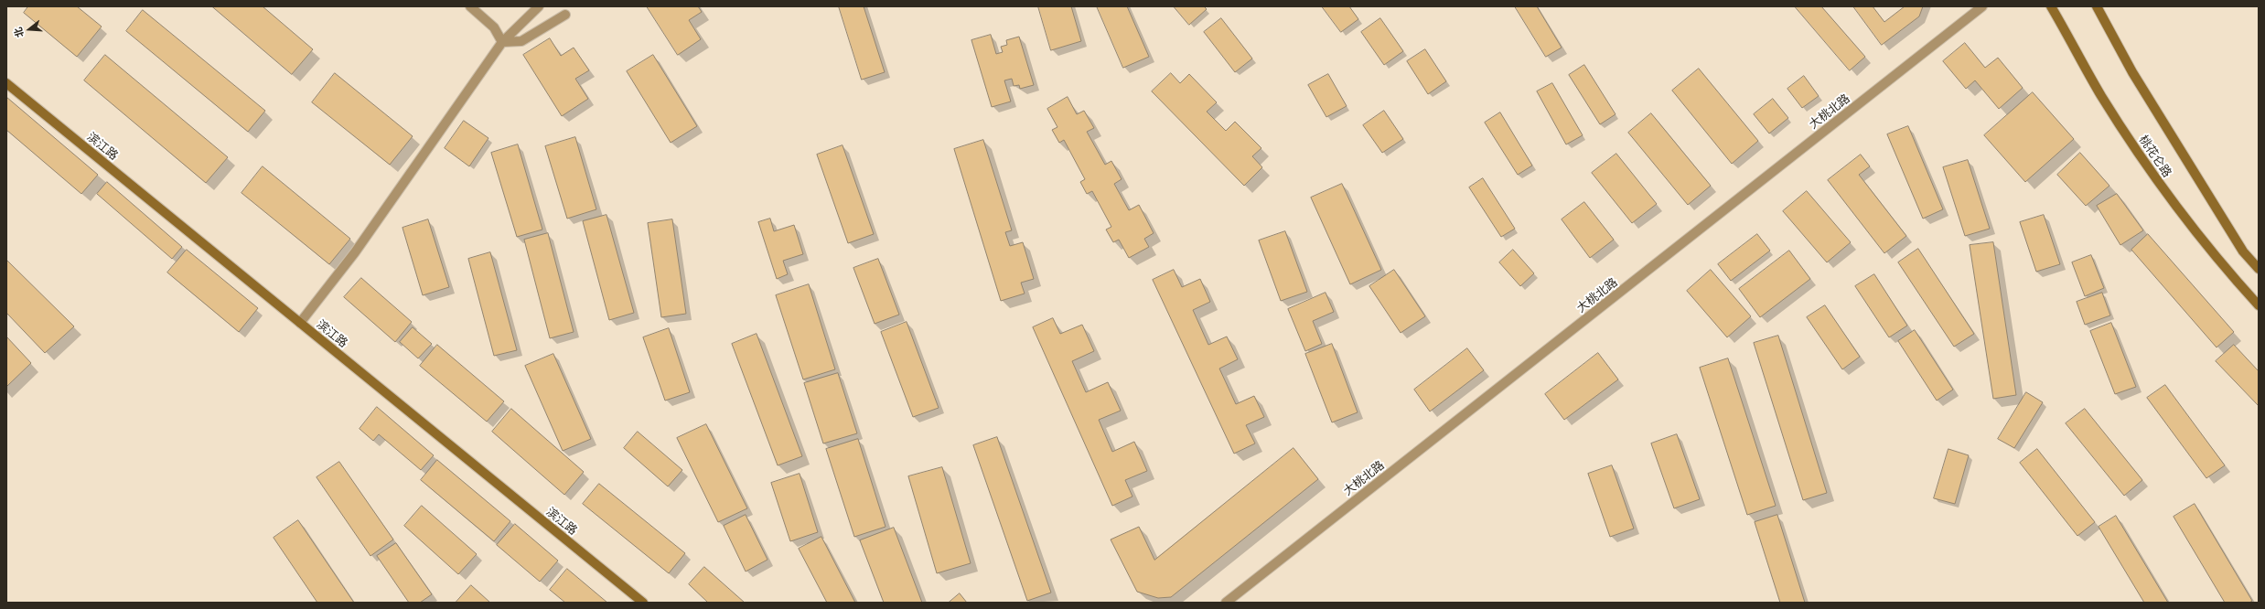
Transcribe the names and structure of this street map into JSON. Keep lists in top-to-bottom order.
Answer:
{
  "streets": {
    "main road": ["滨江路", "桃花仑路"],
    "street": ["大桃北路"]
  },
  "north": "left"
}
